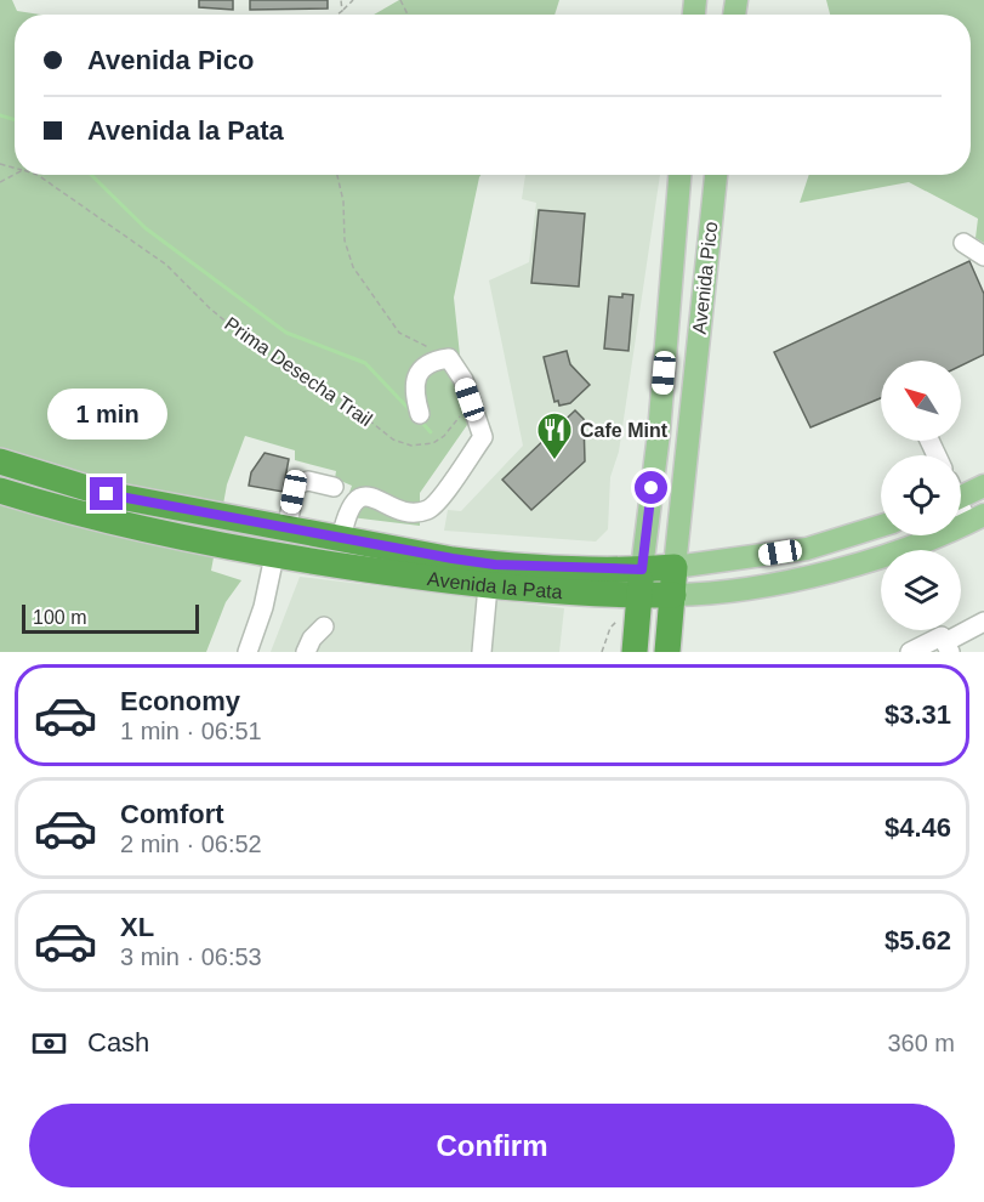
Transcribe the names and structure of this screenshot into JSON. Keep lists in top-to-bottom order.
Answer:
{
  "streets": {
    "highway": ["Avenida Pico", "Avenida la Pata"],
    "path": ["Prima Desecha Trail"]
  },
  "crossings": [
    ["Avenida Pico", "Avenida la Pata"]
  ],
  "places": {
    "restaurant": ["Cafe Mint"]
  },
  "scale_bar": "100 m",
  "north": "top left",
  "page": {
    "banner": ["Avenida Pico", "Avenida la Pata"],
    "bubble": "1 min",
    "scale": "100 m",
    "list": [
      {
        "name": "Economy",
        "note": "1 min · 06:51",
        "value": "$3.31"
      },
      {
        "name": "Comfort",
        "note": "2 min · 06:52",
        "value": "$4.46"
      },
      {
        "name": "XL",
        "note": "3 min · 06:53",
        "value": "$5.62"
      }
    ],
    "pay": ["Cash", "360 m"],
    "buttons": "Confirm"
  }
}
